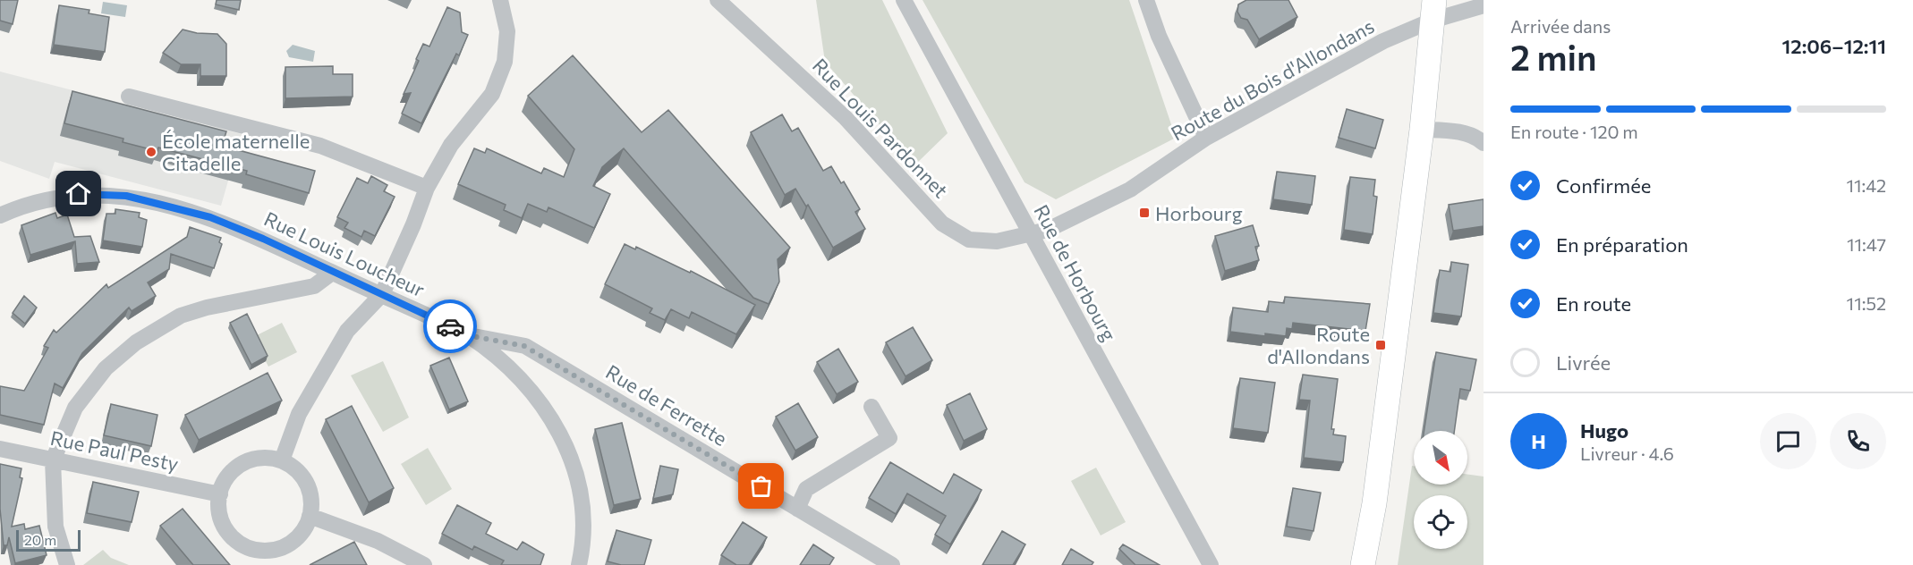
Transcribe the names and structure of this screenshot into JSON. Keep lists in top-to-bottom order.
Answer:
{
  "streets": {
    "street": [
      "Route du Bois d'Allondans",
      "Rue Louis Pardonnet",
      "Rue Louis Loucheur",
      "Rue de Horbourg",
      "Rue de Ferrette",
      "Rue Paul Pesty"
    ]
  },
  "crossings": [
    ["Route du Bois d'Allondans", "Rue Louis Pardonnet"],
    ["Route du Bois d'Allondans", "Rue de Horbourg"],
    ["Rue Louis Pardonnet", "Rue de Horbourg"],
    ["Rue Louis Loucheur", "Rue de Ferrette"]
  ],
  "places": {
    "other": ["École maternelle Citadelle"],
    "transit": ["Horbourg", "Route d'Allondans"]
  },
  "scale_bar": "20 m",
  "north": "bottom right",
  "page": {
    "heading": ["2 min", "Arrivée dans", "12:06–12:11"],
    "panel": ["Hugo", "Livreur · 4.6"],
    "bar": "En route · 120 m",
    "list": [
      ["Confirmée", "11:42"],
      ["En préparation", "11:47"],
      ["En route", "11:52"],
      "Livrée"
    ],
    "round": "H",
    "scale": "20 m"
  }
}
